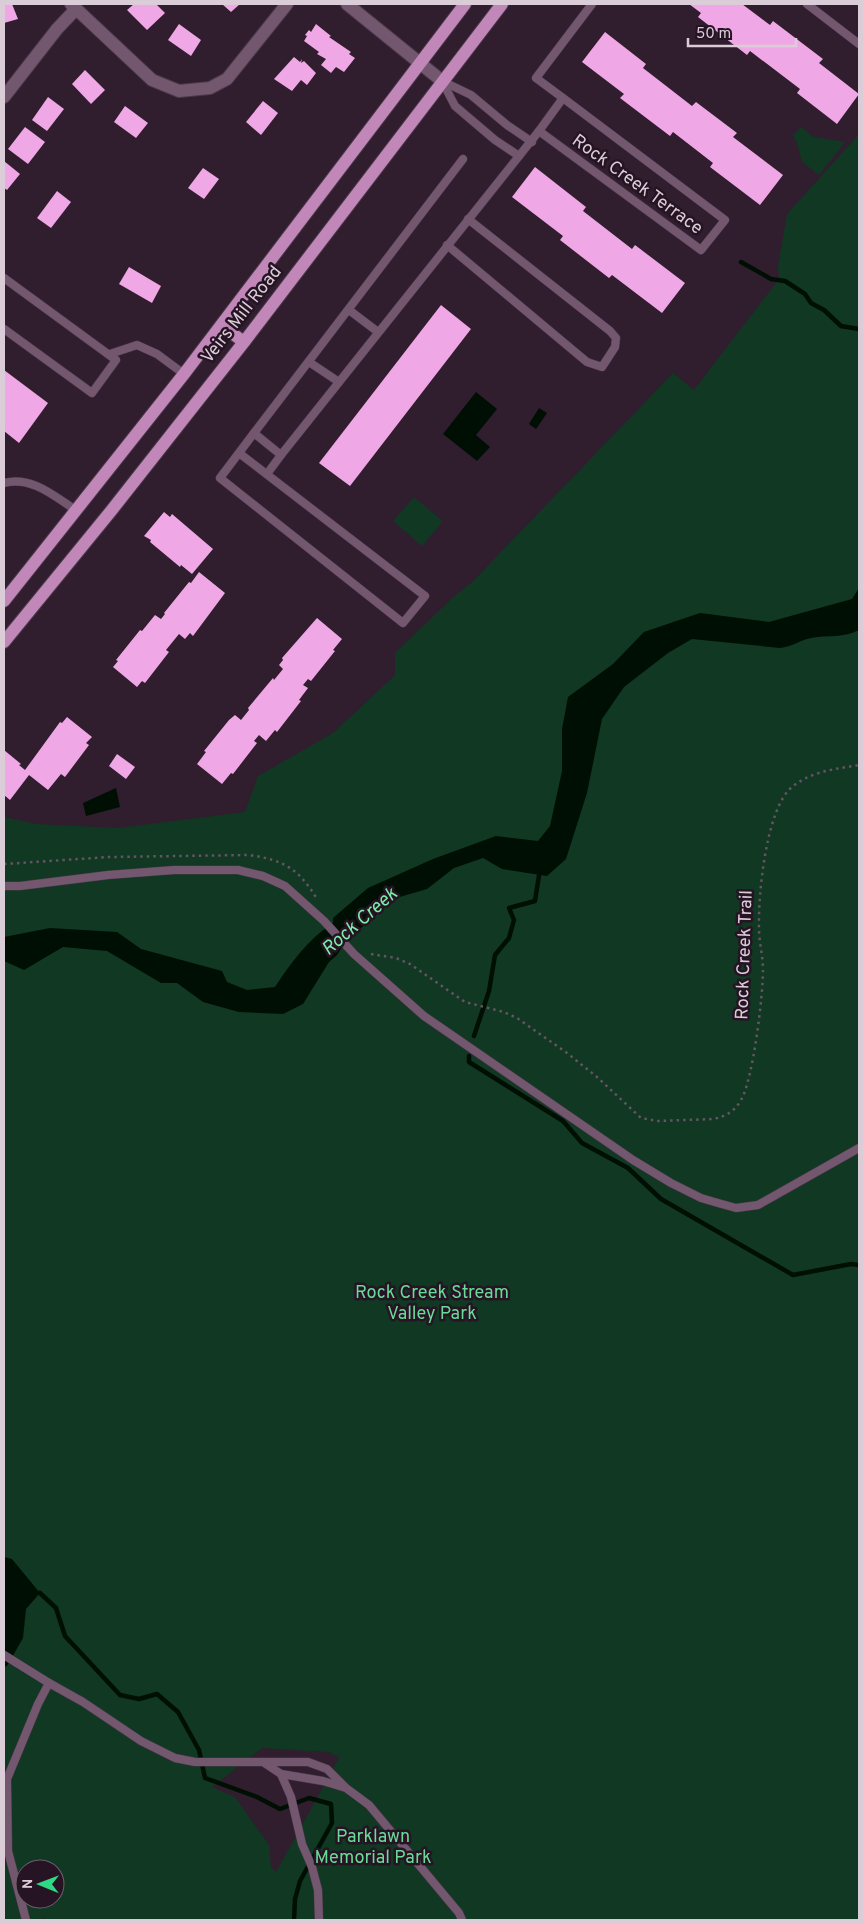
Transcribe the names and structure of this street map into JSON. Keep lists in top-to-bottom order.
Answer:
{
  "streets": {
    "main road": ["Veirs Mill Road"],
    "lane": ["Rock Creek Terrace"],
    "path": ["Rock Creek Trail"]
  },
  "water": ["Rock Creek"],
  "parks": ["Rock Creek Stream Valley Park", "Parklawn Memorial Park"],
  "scale_bar": "50 m",
  "north": "left"
}
